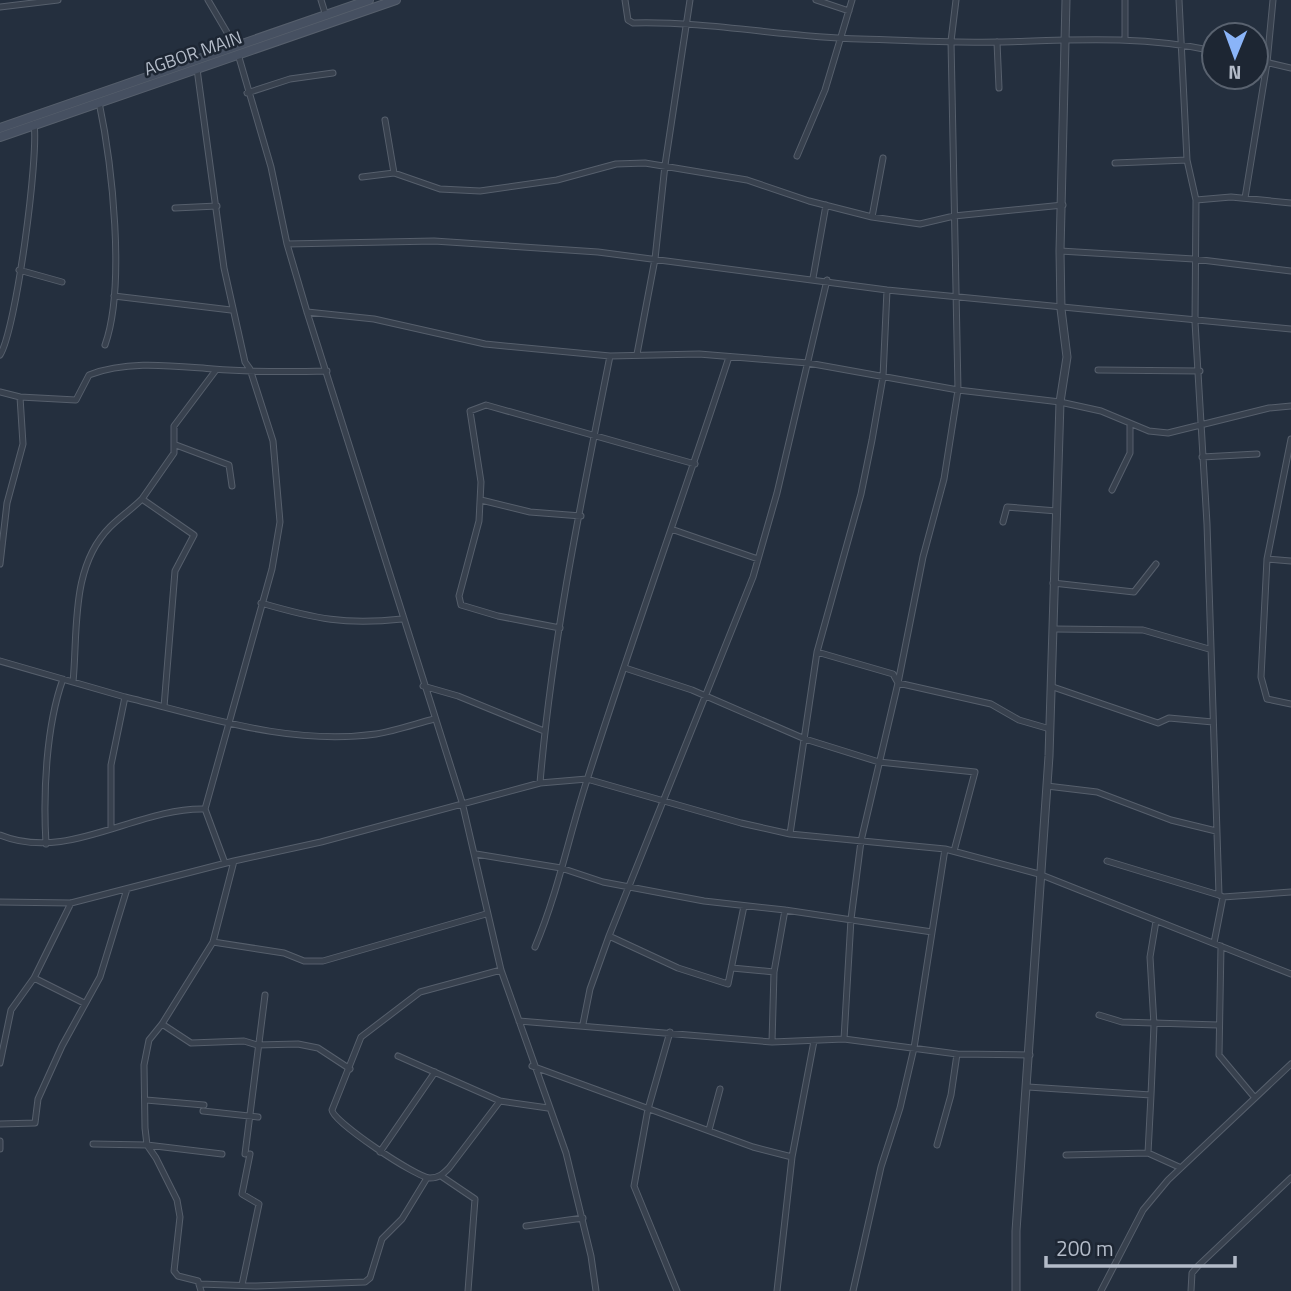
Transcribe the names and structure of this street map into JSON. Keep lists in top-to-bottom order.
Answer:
{
  "streets": {
    "main road": ["AGBOR MAIN"]
  },
  "scale_bar": "200 m",
  "north": "bottom"
}
